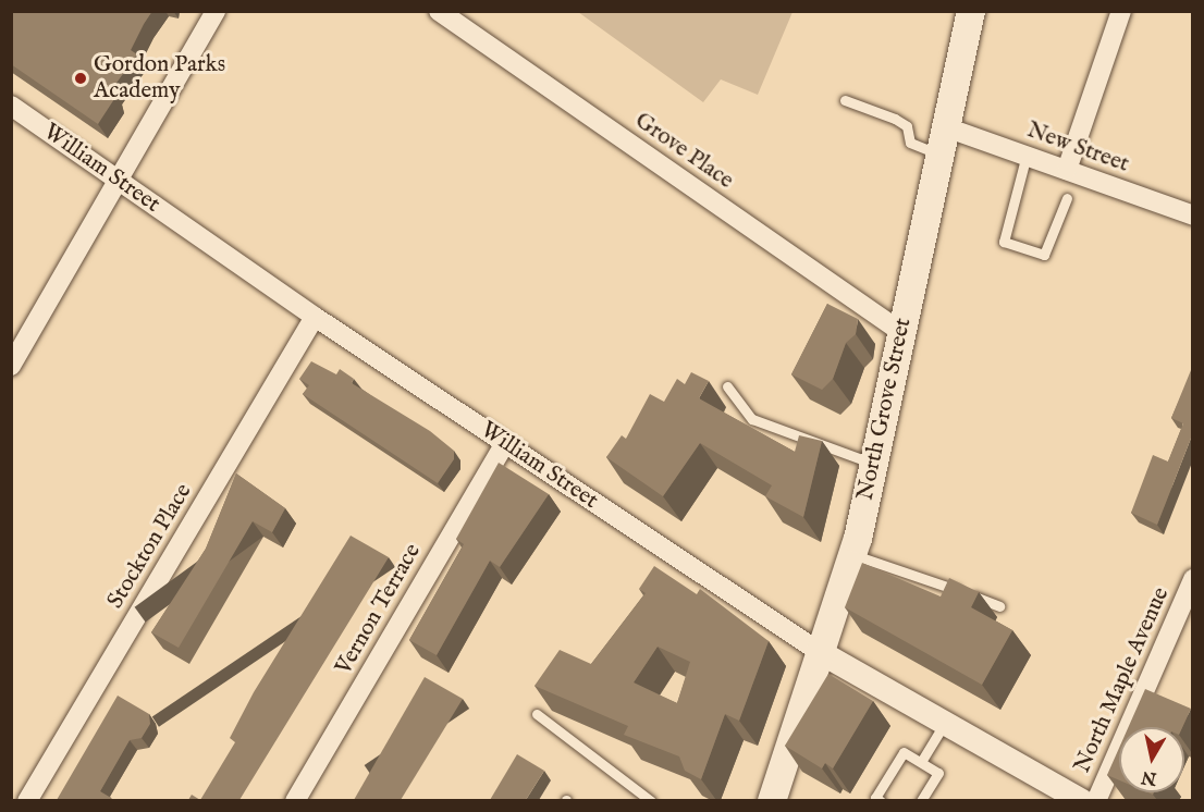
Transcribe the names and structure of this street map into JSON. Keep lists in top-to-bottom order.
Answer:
{
  "streets": {
    "main road": ["North Grove Street"],
    "street": [
      "New Street",
      "Grove Place",
      "William Street",
      "Stockton Place",
      "Vernon Terrace",
      "North Maple Avenue"
    ]
  },
  "crossings": [
    ["New Street", "North Grove Street"],
    ["Grove Place", "North Grove Street"],
    ["William Street", "North Grove Street"],
    ["William Street", "Stockton Place"],
    ["William Street", "Vernon Terrace"]
  ],
  "places": ["Gordon Parks Academy"],
  "north": "bottom"
}
